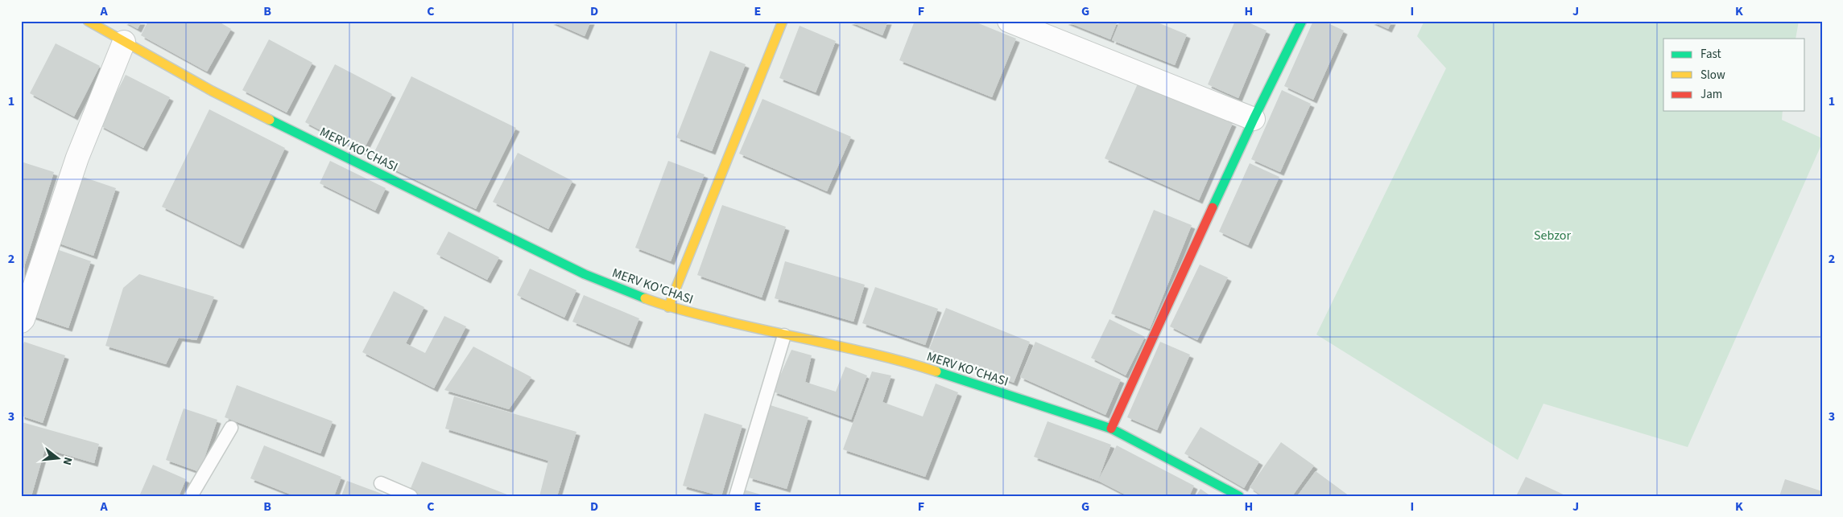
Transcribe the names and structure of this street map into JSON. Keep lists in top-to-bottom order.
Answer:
{
  "streets": {
    "street": ["MERV KO'CHASI"]
  },
  "parks": ["Sebzor"],
  "legend": ["Fast", "Slow", "Jam"],
  "north": "right",
  "grid": {
    "columns": [
      "A",
      "B",
      "C",
      "D",
      "E",
      "F",
      "G",
      "H",
      "I",
      "J",
      "K"
    ],
    "rows": ["1", "2", "3"]
  }
}
